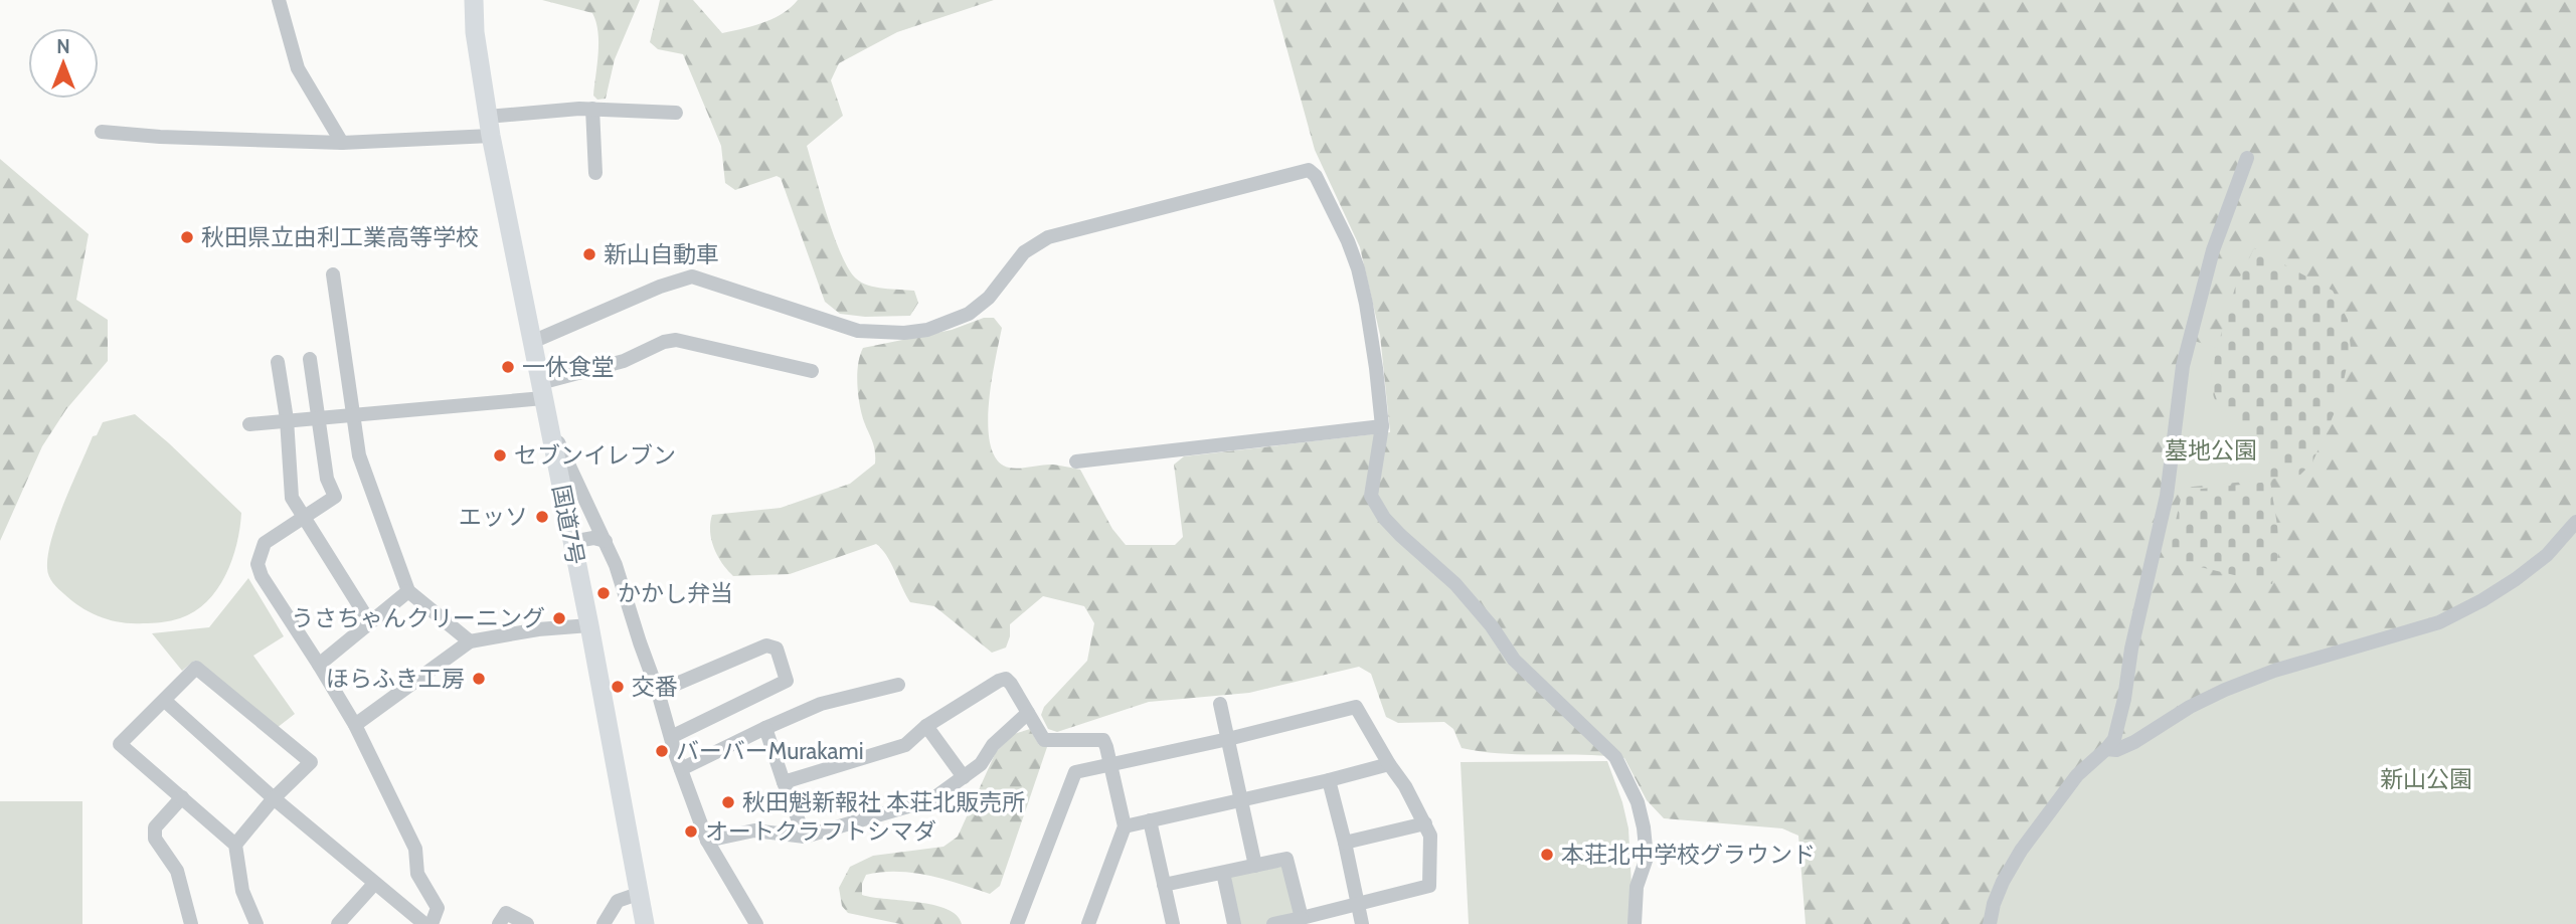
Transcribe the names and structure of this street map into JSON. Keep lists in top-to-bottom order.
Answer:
{
  "streets": {
    "highway": ["国道7号"]
  },
  "parks": ["墓地公園", "新山公園"],
  "places": [
    "秋田県立由利工業高等学校",
    "新山自動車",
    "一休食堂",
    "セブンイレブン",
    "エッソ",
    "かかし弁当",
    "うさちゃんクリーニング",
    "ほらふき工房",
    "交番",
    "バーバーMurakami",
    "秋田魁新報社 本荘北販売所",
    "オートクラフトシマダ",
    "本荘北中学校グラウンド"
  ],
  "north": "top"
}
